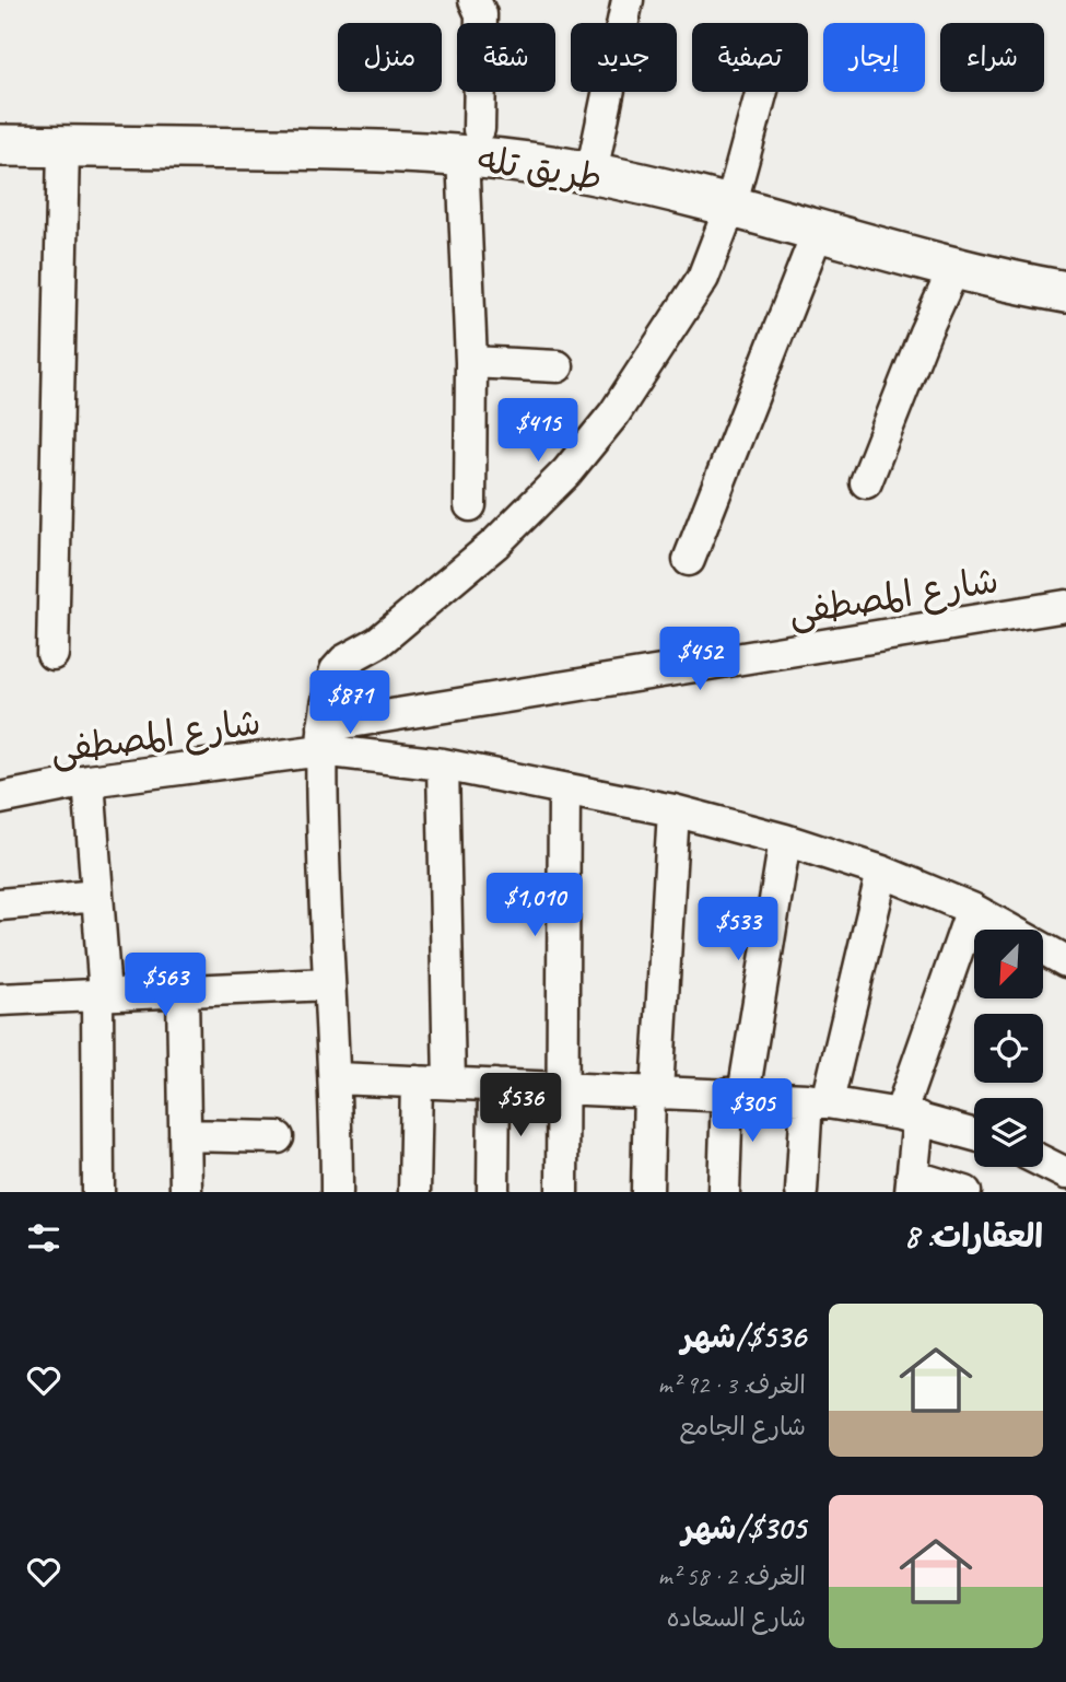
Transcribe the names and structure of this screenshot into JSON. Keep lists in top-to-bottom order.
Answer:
{
  "streets": {
    "main road": ["طريق تله"],
    "street": ["شارع المصطفى"]
  },
  "north": "bottom left",
  "page": {
    "chip": [
      "شراء",
      "إيجار",
      "تصفية",
      "جديد",
      "شقة",
      "منزل"
    ],
    "price": [
      "$415",
      "$452",
      "$871",
      "$1,010",
      "$533",
      "$563",
      "$536",
      "$305"
    ],
    "heading": "العقارات: 8",
    "list": [
      {
        "name": "$536/شهر",
        "note": "الغرف: 3 · 92 m² · شارع الجامع"
      },
      {
        "name": "$305/شهر",
        "note": "الغرف: 2 · 58 m² · شارع السعاده"
      }
    ]
  }
}
